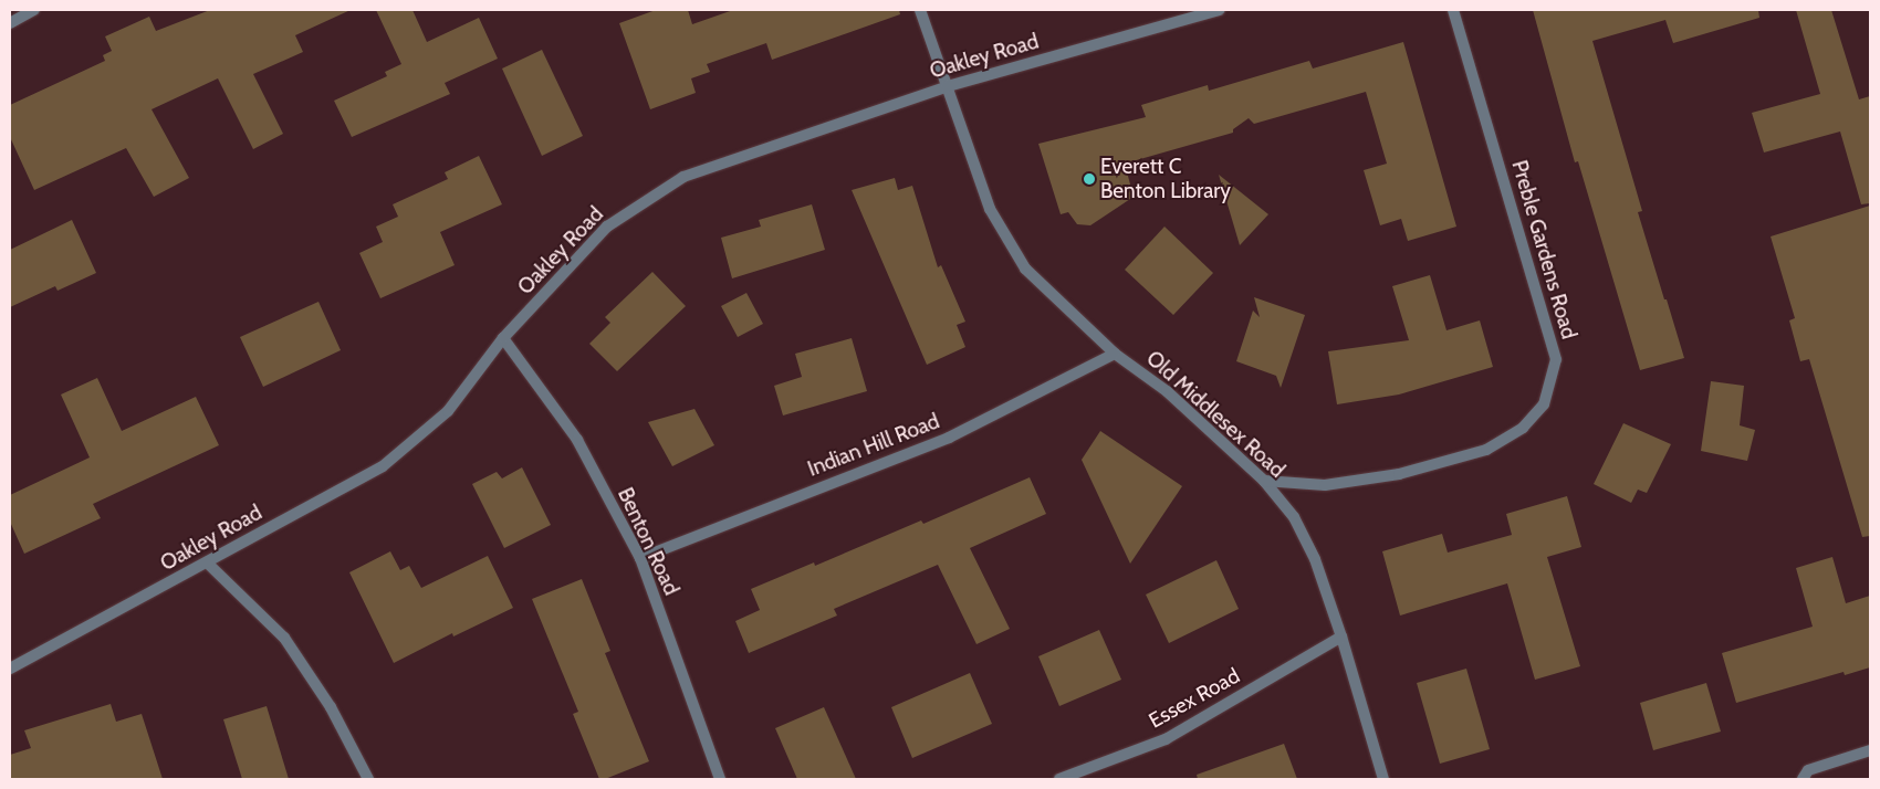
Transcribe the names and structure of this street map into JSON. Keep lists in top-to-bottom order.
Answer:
{
  "streets": {
    "street": [
      "Oakley Road",
      "Preble Gardens Road",
      "Old Middlesex Road",
      "Indian Hill Road",
      "Benton Road",
      "Essex Road"
    ]
  },
  "crossings": [
    ["Oakley Road", "Old Middlesex Road"],
    ["Oakley Road", "Benton Road"],
    ["Preble Gardens Road", "Old Middlesex Road"],
    ["Old Middlesex Road", "Indian Hill Road"],
    ["Old Middlesex Road", "Essex Road"],
    ["Indian Hill Road", "Benton Road"]
  ],
  "places": ["Everett C Benton Library"]
}
